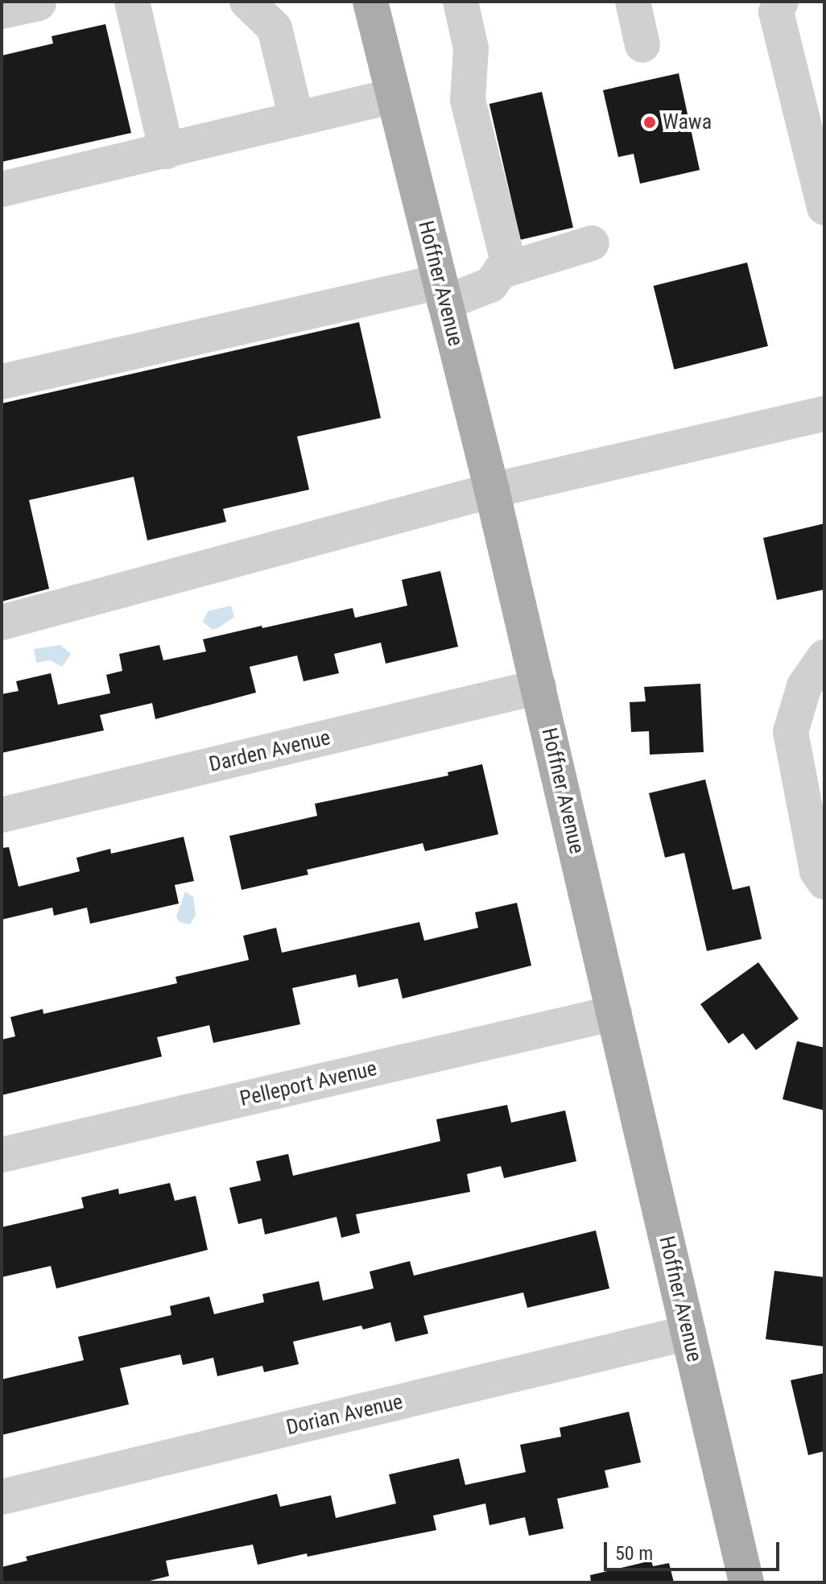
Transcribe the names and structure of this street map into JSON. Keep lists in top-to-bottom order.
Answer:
{
  "streets": {
    "main road": ["Hoffner Avenue"],
    "street": ["Darden Avenue", "Pelleport Avenue", "Dorian Avenue"]
  },
  "crossings": [
    ["Hoffner Avenue", "Darden Avenue"],
    ["Hoffner Avenue", "Pelleport Avenue"],
    ["Hoffner Avenue", "Dorian Avenue"]
  ],
  "places": ["Wawa"],
  "scale_bar": "50 m"
}
